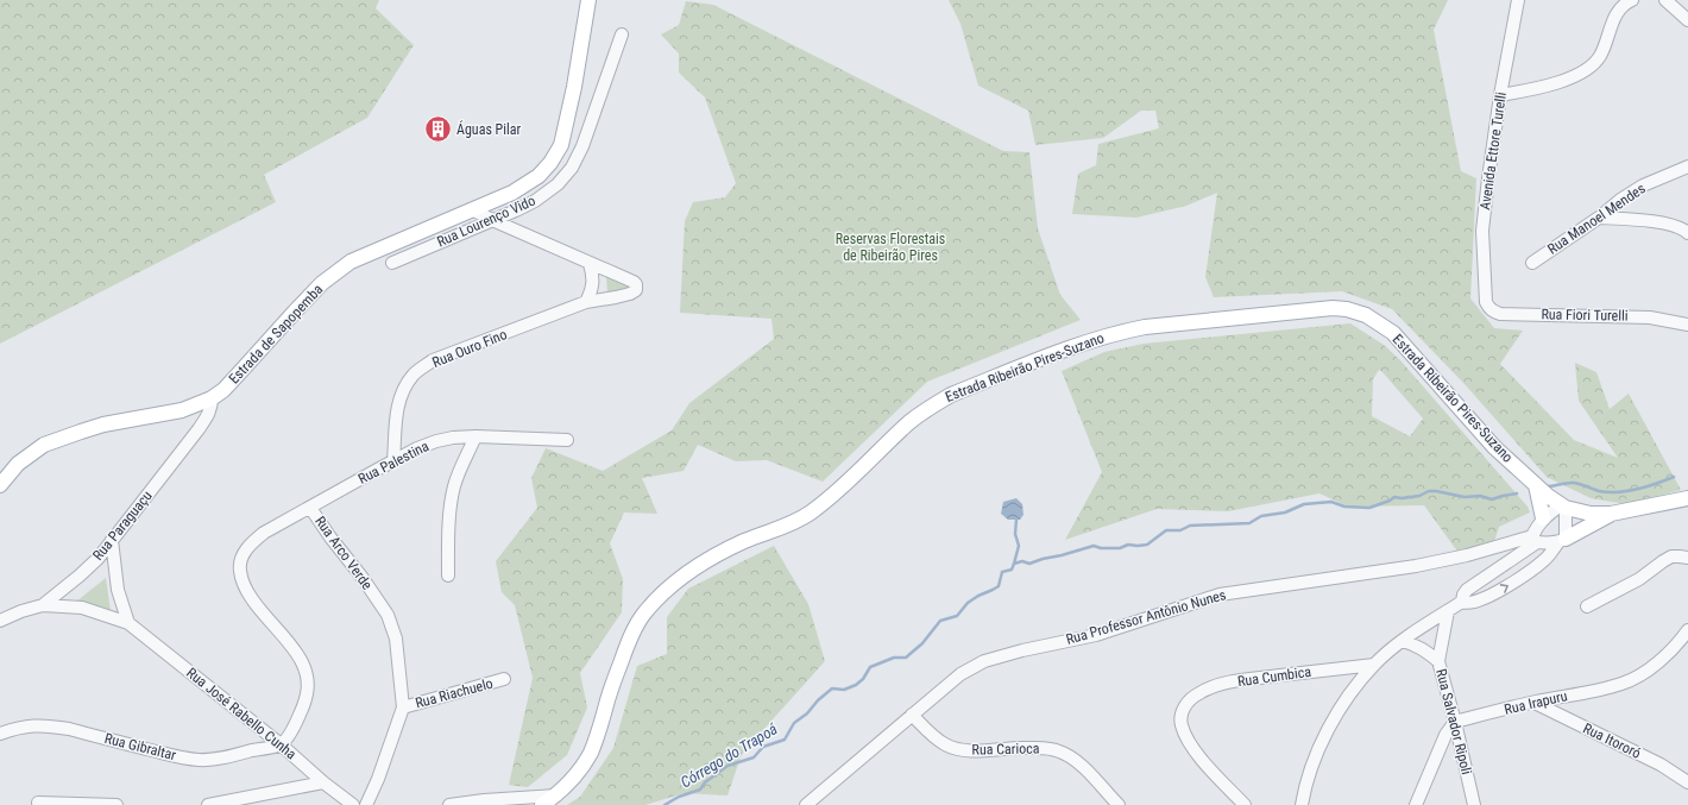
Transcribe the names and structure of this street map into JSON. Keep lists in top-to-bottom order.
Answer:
{
  "streets": {
    "main road": ["Estrada de Sapopemba", "Estrada Ribeirão Pires-Suzano"],
    "street": [
      "Avenida Ettore Turelli",
      "Rua Manoel Mendes",
      "Rua Lourenço Vido",
      "Rua Fiori Turelli",
      "Rua Ouro Fino",
      "Rua Palestina",
      "Rua Paraguaçu",
      "Rua Arco Verde",
      "Rua Professor Antônio Nunes",
      "Rua Cumbica",
      "Rua Riachuelo",
      "Rua Irapuru",
      "Rua José Rabello Cunha",
      "Rua Salvador Ripoli",
      "Rua Itororó",
      "Rua Gibraltar",
      "Rua Carioca"
    ]
  },
  "crossings": [
    ["Avenida Ettore Turelli", "Rua Fiori Turelli"],
    ["Rua Lourenço Vido", "Rua Ouro Fino"],
    ["Estrada de Sapopemba", "Rua Ouro Fino"],
    ["Estrada de Sapopemba", "Rua Paraguaçu"],
    ["Rua Ouro Fino", "Rua Palestina"],
    ["Rua Palestina", "Rua Arco Verde"],
    ["Rua Paraguaçu", "Rua José Rabello Cunha"],
    ["Rua Arco Verde", "Rua Riachuelo"],
    ["Rua Arco Verde", "Rua José Rabello Cunha"],
    ["Rua Arco Verde", "Rua Gibraltar"],
    ["Rua Professor Antônio Nunes", "Rua Carioca"],
    ["Rua Irapuru", "Rua Salvador Ripoli"],
    ["Rua Irapuru", "Rua Itororó"],
    ["Rua José Rabello Cunha", "Rua Gibraltar"]
  ],
  "water": ["Córrego do Trapoá"],
  "parks": ["Reservas Florestais de Ribeirão Pires"],
  "places": {
    "building": ["Águas Pilar"]
  }
}
